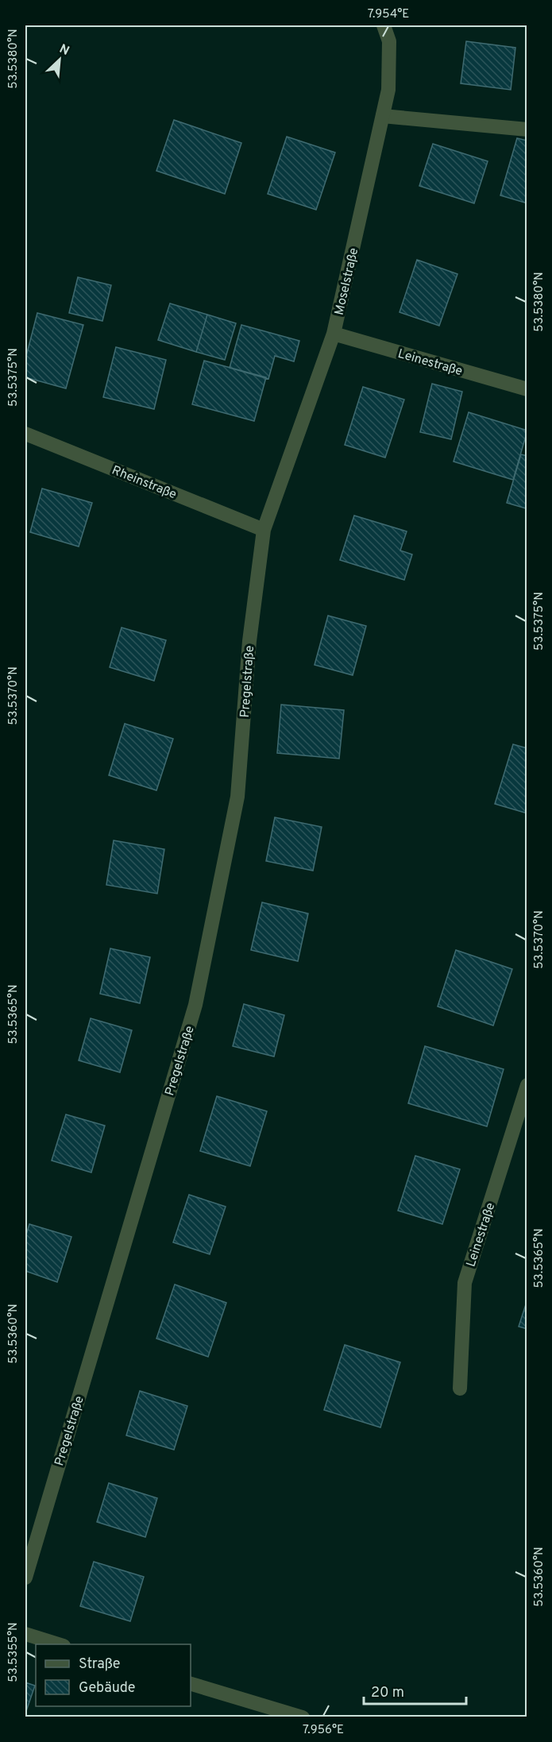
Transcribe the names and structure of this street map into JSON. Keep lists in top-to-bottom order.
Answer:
{
  "streets": {
    "street": [
      "Moselstraße",
      "Leinestraße",
      "Rheinstraße",
      "Pregelstraße"
    ]
  },
  "crossings": [
    ["Moselstraße", "Leinestraße"],
    ["Moselstraße", "Rheinstraße"],
    ["Moselstraße", "Pregelstraße"],
    ["Rheinstraße", "Pregelstraße"]
  ],
  "legend": ["Straße", "Gebäude"],
  "scale_bar": "20 m",
  "north": "top right",
  "coordinates": [
    "7.954°E",
    "53.5380°N",
    "53.5375°N",
    "53.5370°N",
    "53.5365°N",
    "53.5360°N",
    "53.5355°N",
    "7.956°E"
  ]
}
